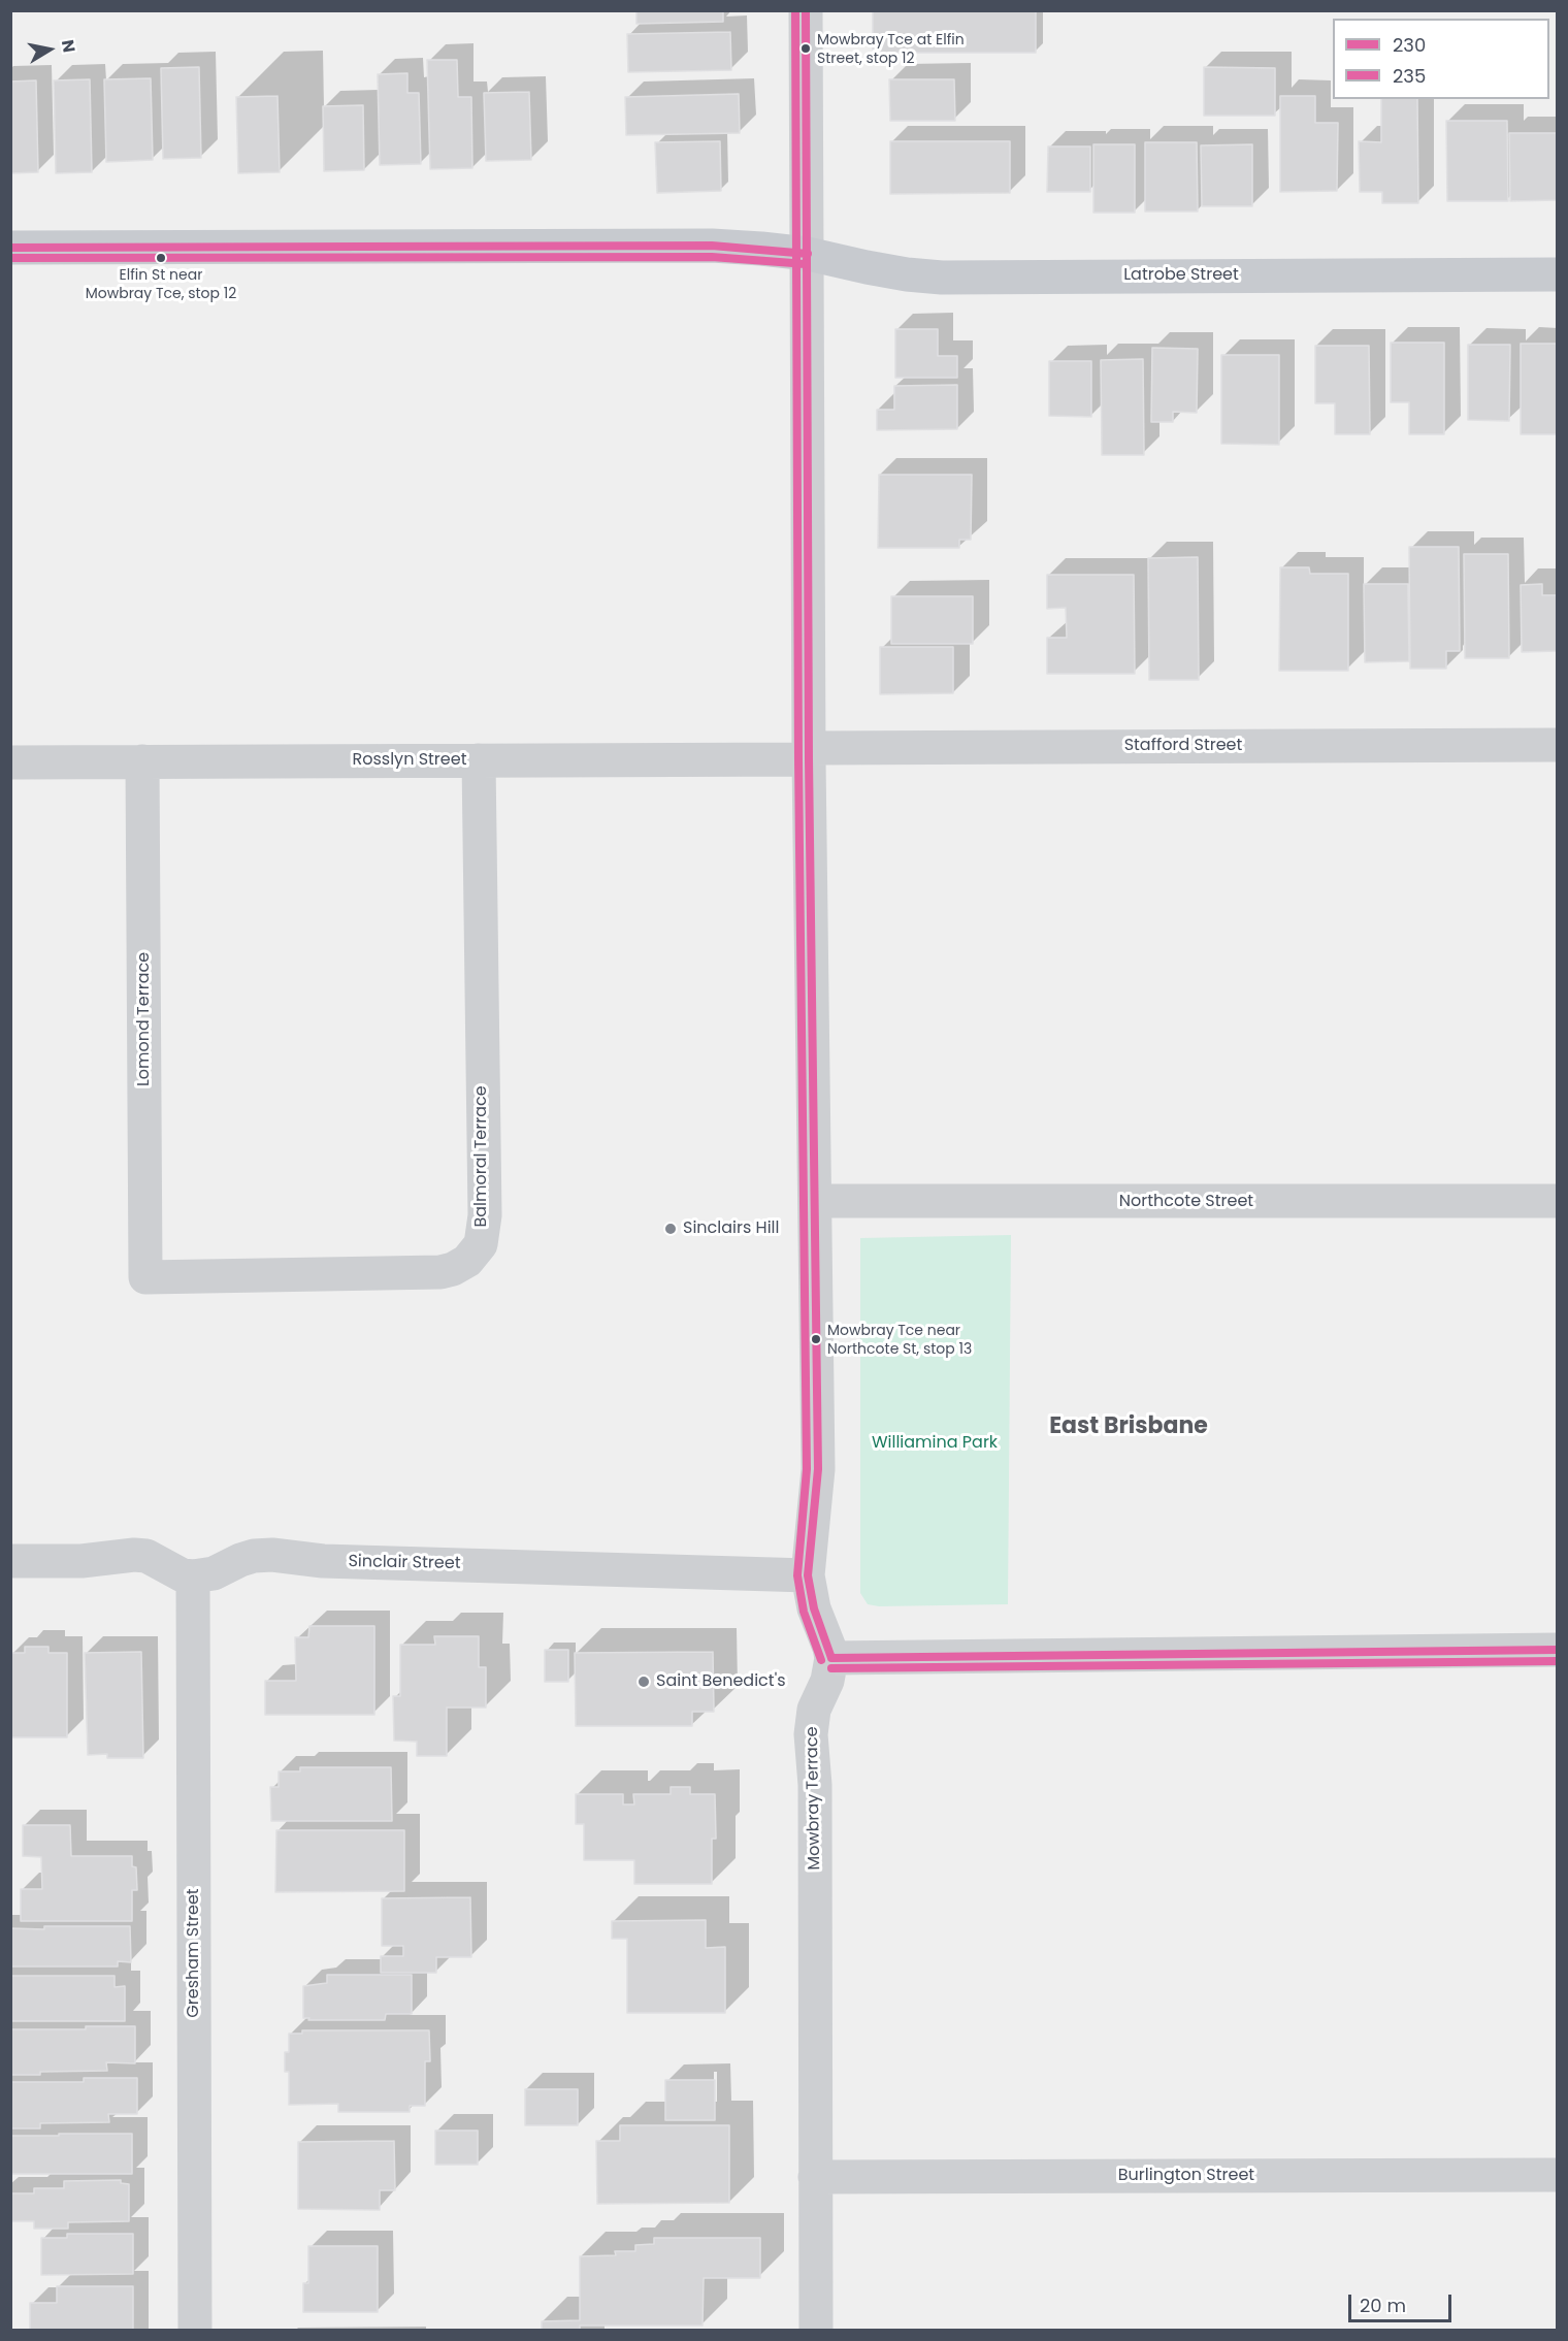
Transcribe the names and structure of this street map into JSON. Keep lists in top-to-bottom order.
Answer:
{
  "streets": {
    "main road": ["Latrobe Street"],
    "street": [
      "Stafford Street",
      "Rosslyn Street",
      "Lomond Terrace",
      "Balmoral Terrace",
      "Northcote Street",
      "Sinclair Street",
      "Mowbray Terrace",
      "Gresham Street",
      "Burlington Street"
    ]
  },
  "crossings": [
    ["Stafford Street", "Rosslyn Street"],
    ["Rosslyn Street", "Lomond Terrace"],
    ["Rosslyn Street", "Balmoral Terrace"],
    ["Lomond Terrace", "Balmoral Terrace"],
    ["Sinclair Street", "Gresham Street"],
    ["Mowbray Terrace", "Burlington Street"]
  ],
  "districts": ["East Brisbane"],
  "parks": ["Williamina Park"],
  "places": [
    "Mowbray Tce at Elfin Street, stop 12",
    "Elfin St near Mowbray Tce, stop 12",
    "Sinclairs Hill",
    "Mowbray Tce near Northcote St, stop 13",
    "Saint Benedict's"
  ],
  "lines": ["transit line 230", "transit line 235"],
  "legend": ["230", "235"],
  "scale_bar": "20 m",
  "north": "right"
}
